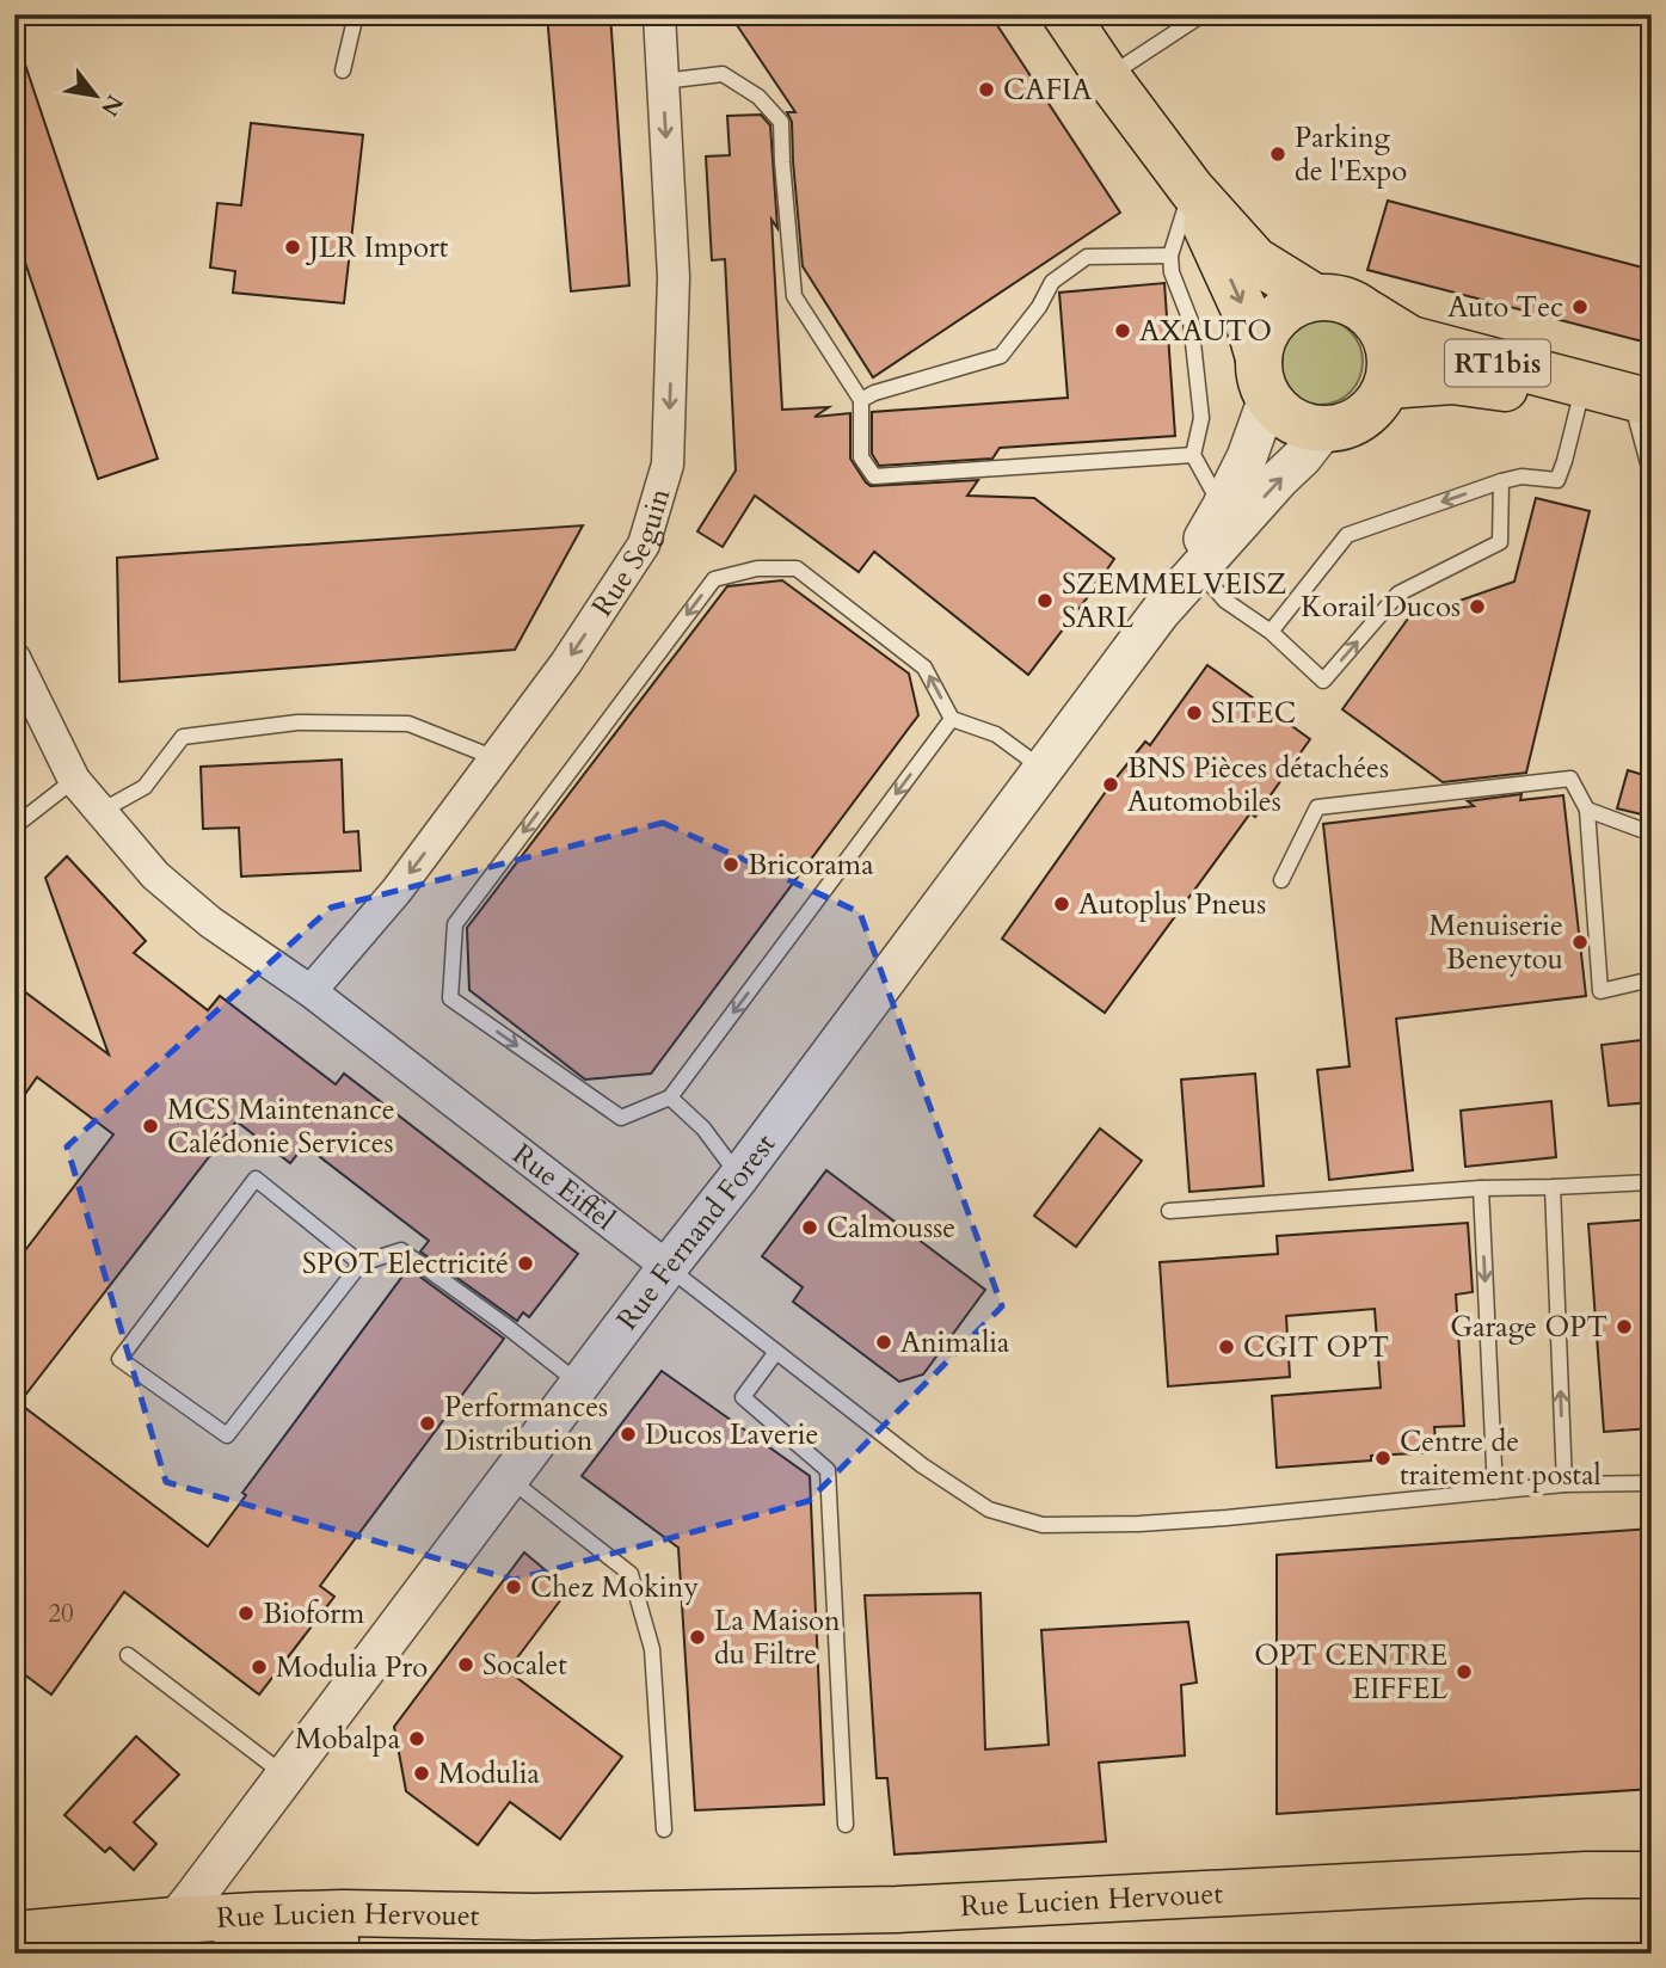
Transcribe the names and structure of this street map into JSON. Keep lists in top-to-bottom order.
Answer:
{
  "streets": {
    "main road": ["RT1bis", "Rue Lucien Hervouet"],
    "street": ["Rue Seguin", "Rue Eiffel", "Rue Fernand Forest"]
  },
  "crossings": [
    ["RT1bis", "Rue Fernand Forest"],
    ["Rue Seguin", "Rue Eiffel"],
    ["Rue Eiffel", "Rue Fernand Forest"],
    ["Rue Fernand Forest", "Rue Lucien Hervouet"]
  ],
  "one_way": ["Rue Seguin"],
  "places": [
    "CAFIA",
    "Parking de l'Expo",
    "JLR Import",
    "Auto Tec",
    "AXAUTO",
    "SZEMMELVEISZ SARL",
    "Korail Ducos",
    "SITEC",
    "BNS Pièces détachées Automobiles",
    "Bricorama",
    "Autoplus Pneus",
    "Menuiserie Beneytou",
    "MCS Maintenance Calédonie Services",
    "Calmousse",
    "SPOT Electricité",
    "Garage OPT",
    "Animalia",
    "CGIT OPT",
    "Performances Distribution",
    "Ducos Laverie",
    "Centre de traitement postal",
    "Chez Mokiny",
    "Bioform",
    "La Maison du Filtre",
    "Socalet",
    "Modulia Pro",
    "OPT CENTRE EIFFEL",
    "Mobalpa",
    "Modulia"
  ],
  "house_numbers": ["20"],
  "north": "bottom right"
}
